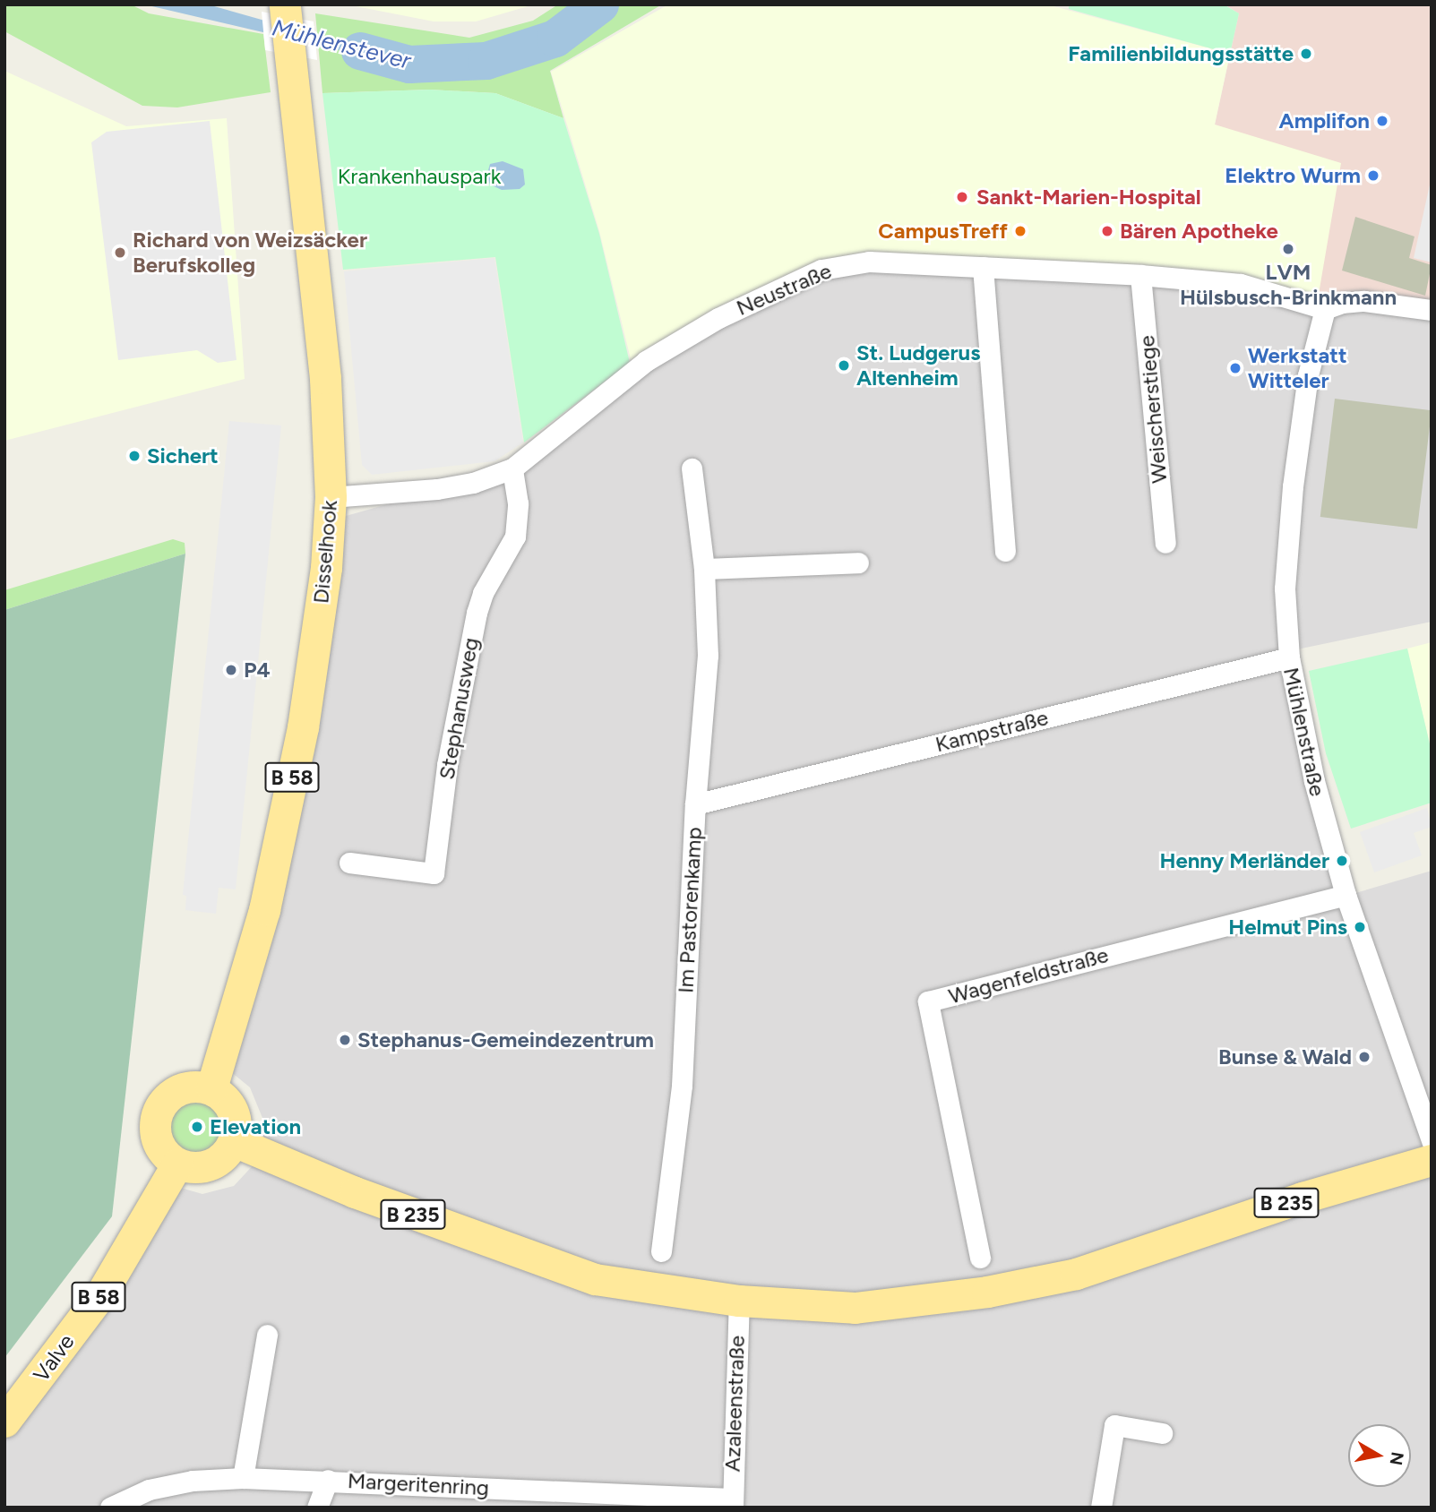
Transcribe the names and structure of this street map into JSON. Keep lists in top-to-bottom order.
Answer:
{
  "streets": {
    "main road": [
      "Disselhook",
      "B 58",
      "B 235",
      "Valve"
    ],
    "street": [
      "Neustraße",
      "Weischerstiege",
      "Stephanusweg",
      "Kampstraße",
      "Mühlenstraße",
      "Im Pastorenkamp",
      "Wagenfeldstraße",
      "Azaleenstraße",
      "Margeritenring"
    ]
  },
  "crossings": [
    ["Neustraße", "Weischerstiege"],
    ["Neustraße", "Disselhook"],
    ["Neustraße", "Stephanusweg"],
    ["Neustraße", "Mühlenstraße"],
    ["Disselhook", "B 235"],
    ["Disselhook", "Valve"],
    ["Kampstraße", "Mühlenstraße"],
    ["Kampstraße", "Im Pastorenkamp"],
    ["Mühlenstraße", "Wagenfeldstraße"],
    ["B 235", "Valve"],
    ["B 235", "Azaleenstraße"],
    ["Azaleenstraße", "Margeritenring"]
  ],
  "water": ["Mühlenstever"],
  "parks": ["Krankenhauspark"],
  "places": [
    "Familienbildungsstätte",
    "Amplifon",
    "Elektro Wurm",
    "Sankt-Marien-Hospital",
    "CampusTreff",
    "Bären Apotheke",
    "LVM Hülsbusch-Brinkmann",
    "Richard von Weizsäcker Berufskolleg",
    "St. Ludgerus Altenheim",
    "Werkstatt Witteler",
    "Sichert",
    "P4",
    "Henny Merländer",
    "Helmut Pins",
    "Stephanus-Gemeindezentrum",
    "Bunse & Wald",
    "Elevation"
  ],
  "north": "right"
}
